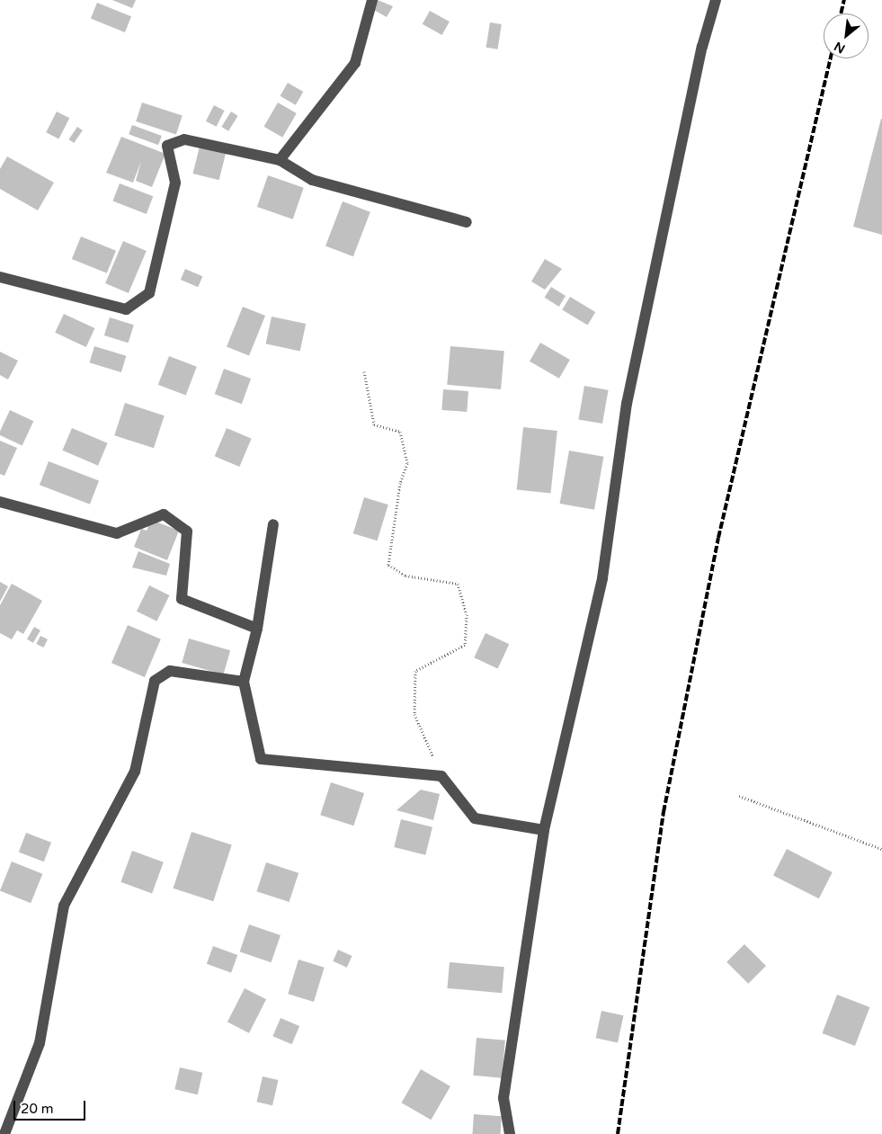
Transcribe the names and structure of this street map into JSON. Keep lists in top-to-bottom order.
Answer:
{
  "scale_bar": "20 m",
  "north": "bottom left"
}
